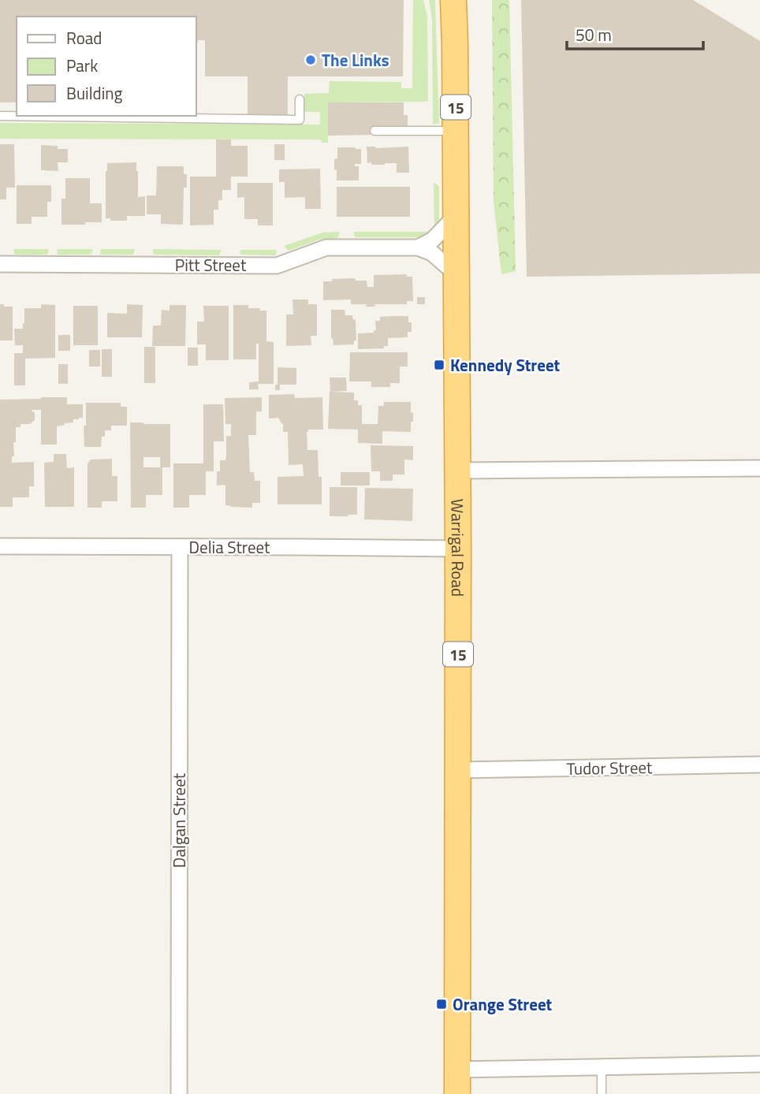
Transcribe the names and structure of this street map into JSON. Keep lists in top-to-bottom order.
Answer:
{
  "streets": {
    "highway": ["15", "Warrigal Road"],
    "street": [
      "Pitt Street",
      "Delia Street",
      "Tudor Street",
      "Dalgan Street"
    ]
  },
  "crossings": [
    ["Pitt Street", "Warrigal Road"],
    ["Delia Street", "Warrigal Road"],
    ["Delia Street", "Dalgan Street"],
    ["Warrigal Road", "Tudor Street"]
  ],
  "places": {
    "other": ["The Links"],
    "transit": ["Kennedy Street", "Orange Street"]
  },
  "legend": ["Road", "Park", "Building"],
  "scale_bar": "50 m"
}
